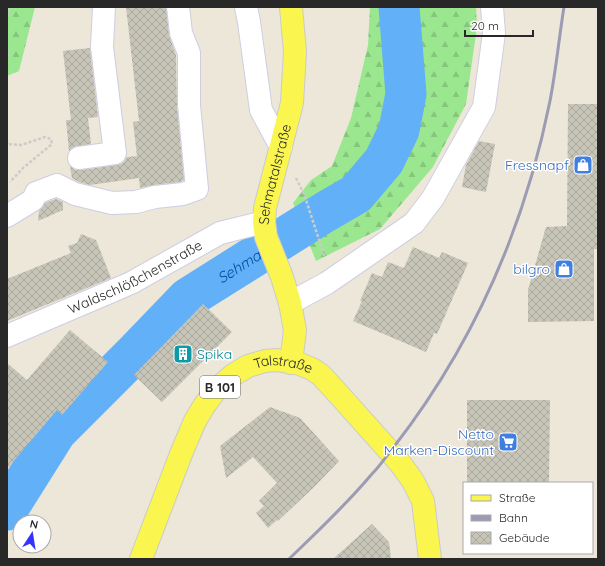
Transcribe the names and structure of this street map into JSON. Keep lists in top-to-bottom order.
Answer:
{
  "streets": {
    "main road": ["Sehmatalstraße", "Talstraße", "B 101"],
    "street": ["Waldschlößchenstraße"]
  },
  "crossings": [
    ["Sehmatalstraße", "Waldschlößchenstraße"],
    ["Sehmatalstraße", "Talstraße"]
  ],
  "water": ["Sehma"],
  "places": {
    "shop": ["Fressnapf", "bilgro"],
    "building": ["Spika"],
    "supermarket": ["Netto Marken-Discount"]
  },
  "legend": ["Straße", "Bahn", "Gebäude"],
  "scale_bar": "20 m",
  "north": "top"
}
